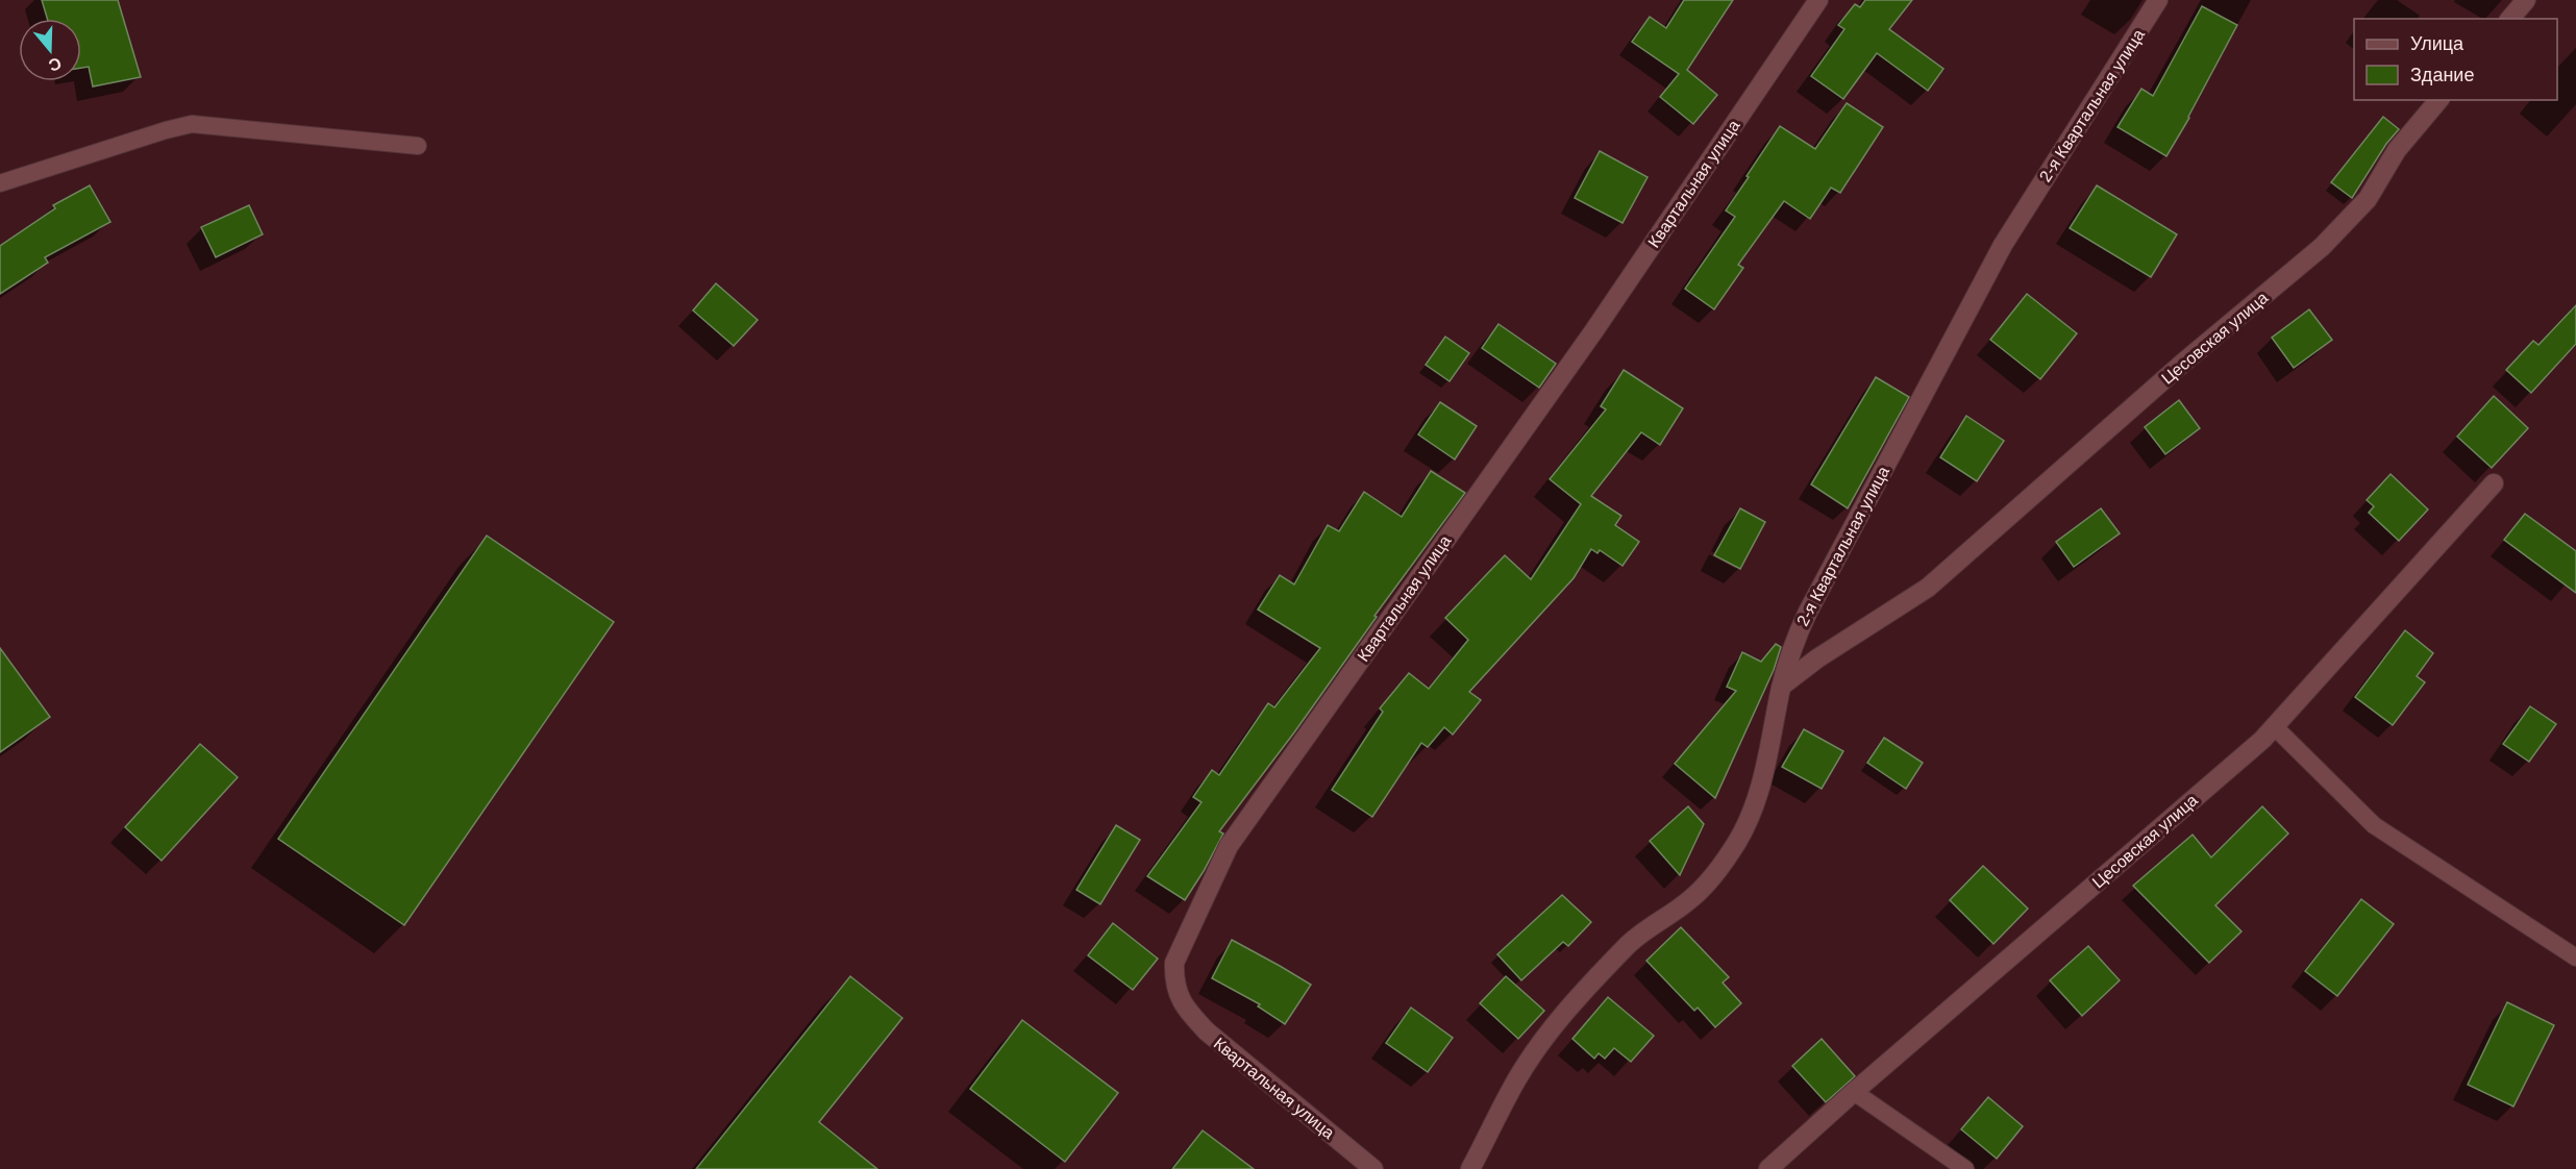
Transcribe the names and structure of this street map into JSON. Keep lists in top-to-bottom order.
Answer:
{
  "streets": {
    "street": ["2-я Квартальная улица", "Квартальная улица", "Цесовская улица"]
  },
  "crossings": [
    ["2-я Квартальная улица", "Цесовская улица"]
  ],
  "legend": ["Улица", "Здание"],
  "north": "bottom"
}
